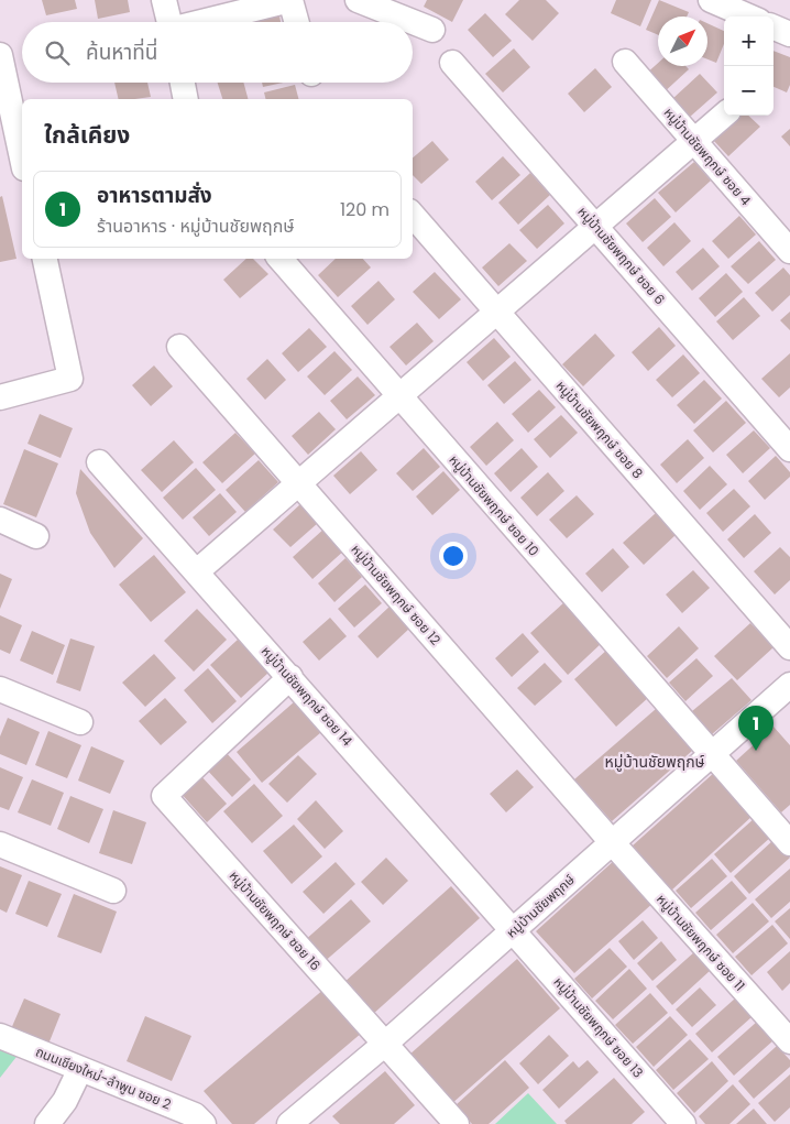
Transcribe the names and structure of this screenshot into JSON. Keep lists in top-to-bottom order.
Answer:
{
  "streets": {
    "street": [
      "หมู่บ้านชัยพฤกษ์ ซอย 4",
      "หมู่บ้านชัยพฤกษ์ ซอย 6",
      "หมู่บ้านชัยพฤกษ์ ซอย 8",
      "หมู่บ้านชัยพฤกษ์ ซอย 10",
      "หมู่บ้านชัยพฤกษ์ ซอย 12",
      "หมู่บ้านชัยพฤกษ์ ซอย 14",
      "หมู่บ้านชัยพฤกษ์",
      "หมู่บ้านชัยพฤกษ์ ซอย 16",
      "หมู่บ้านชัยพฤกษ์ ซอย 11",
      "หมู่บ้านชัยพฤกษ์ ซอย 13",
      "ถนนเชียงใหม่-ลำพูน ซอย 2"
    ]
  },
  "crossings": [
    ["หมู่บ้านชัยพฤกษ์ ซอย 10", "หมู่บ้านชัยพฤกษ์"],
    ["หมู่บ้านชัยพฤกษ์ ซอย 12", "หมู่บ้านชัยพฤกษ์"],
    ["หมู่บ้านชัยพฤกษ์ ซอย 12", "หมู่บ้านชัยพฤกษ์ ซอย 11"],
    ["หมู่บ้านชัยพฤกษ์ ซอย 14", "หมู่บ้านชัยพฤกษ์"],
    ["หมู่บ้านชัยพฤกษ์ ซอย 14", "หมู่บ้านชัยพฤกษ์ ซอย 16"],
    ["หมู่บ้านชัยพฤกษ์ ซอย 14", "หมู่บ้านชัยพฤกษ์ ซอย 13"],
    ["หมู่บ้านชัยพฤกษ์", "หมู่บ้านชัยพฤกษ์ ซอย 16"],
    ["หมู่บ้านชัยพฤกษ์", "หมู่บ้านชัยพฤกษ์ ซอย 11"],
    ["หมู่บ้านชัยพฤกษ์", "หมู่บ้านชัยพฤกษ์ ซอย 13"]
  ],
  "districts": ["หมู่บ้านชัยพฤกษ์"],
  "north": "top right",
  "page": {
    "map_buttons": ["+", "−"],
    "search": "ค้นหาที่นี่",
    "heading": "ใกล้เคียง",
    "list": [
      {
        "mark": "1",
        "name": "อาหารตามสั่ง",
        "note": "ร้านอาหาร · หมู่บ้านชัยพฤกษ์",
        "value": "120 m"
      }
    ],
    "pins": "1"
  }
}
